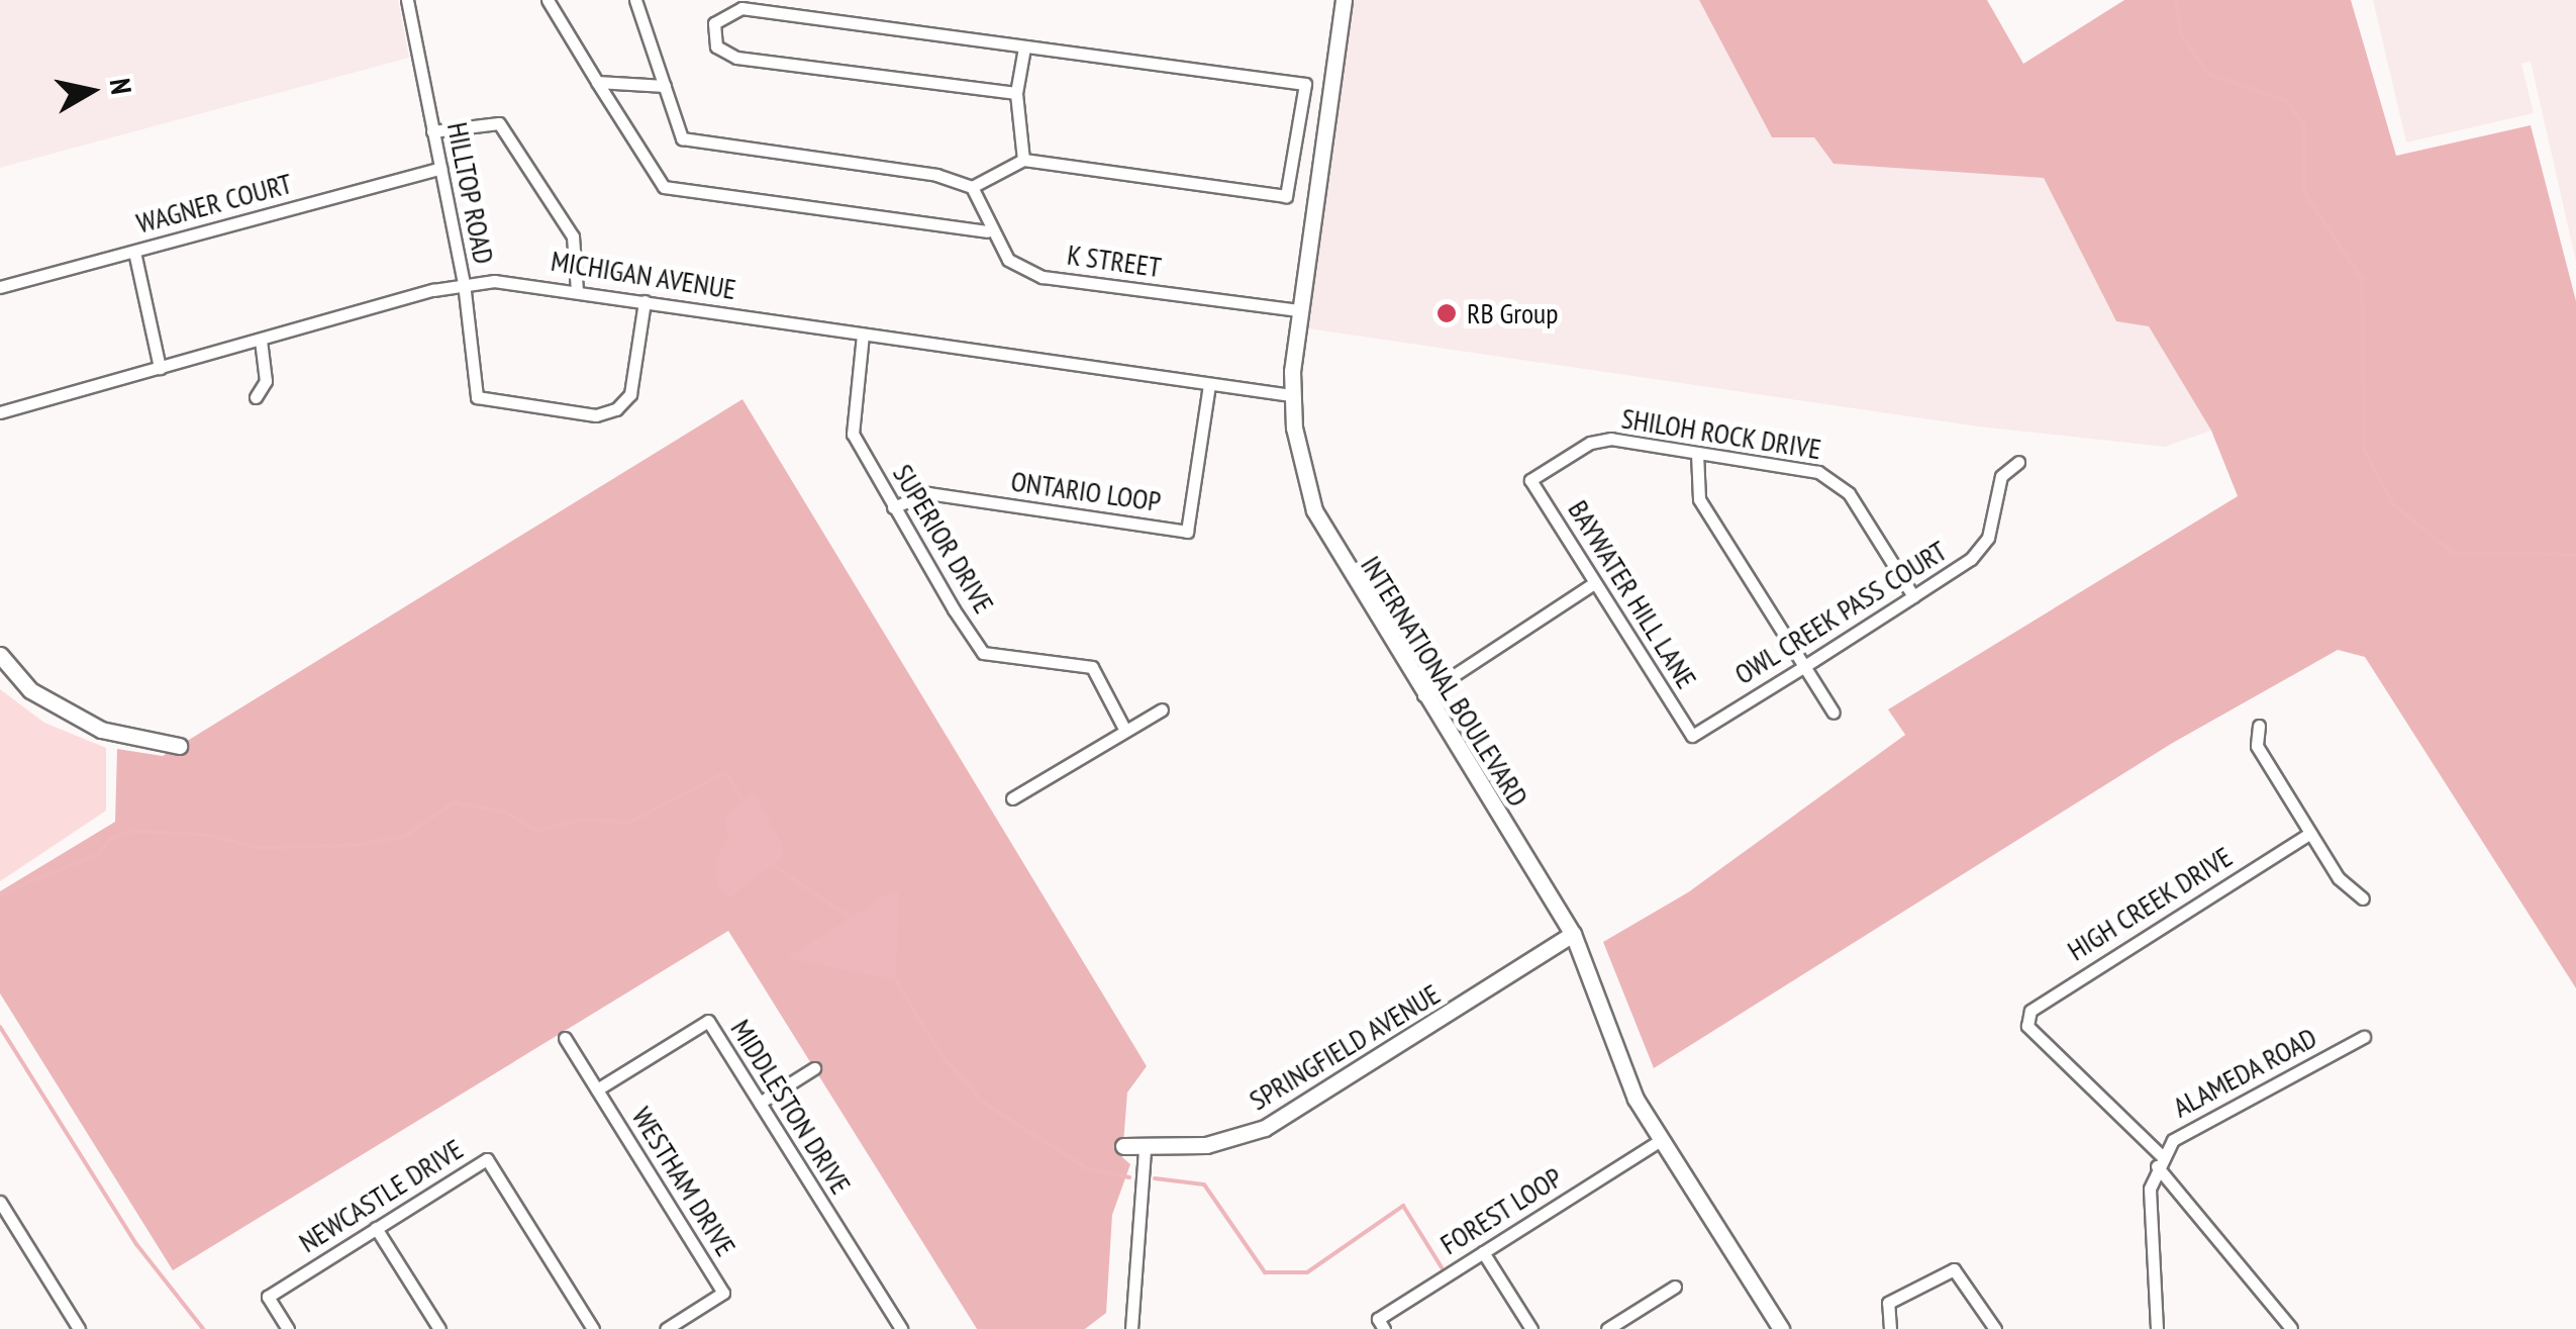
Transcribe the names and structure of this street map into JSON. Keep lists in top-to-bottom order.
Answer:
{
  "streets": {
    "main road": ["INTERNATIONAL BOULEVARD", "SPRINGFIELD AVENUE"],
    "street": [
      "HILLTOP ROAD",
      "WAGNER COURT",
      "K STREET",
      "MICHIGAN AVENUE",
      "SHILOH ROCK DRIVE",
      "ONTARIO LOOP",
      "SUPERIOR DRIVE",
      "BAYWATER HILL LANE",
      "OWL CREEK PASS COURT",
      "HIGH CREEK DRIVE",
      "ALAMEDA ROAD",
      "MIDDLESTON DRIVE",
      "WESTHAM DRIVE",
      "NEWCASTLE DRIVE",
      "FOREST LOOP"
    ]
  },
  "crossings": [
    ["HILLTOP ROAD", "WAGNER COURT"],
    ["HILLTOP ROAD", "MICHIGAN AVENUE"],
    ["K STREET", "INTERNATIONAL BOULEVARD"],
    ["MICHIGAN AVENUE", "ONTARIO LOOP"],
    ["MICHIGAN AVENUE", "SUPERIOR DRIVE"],
    ["MICHIGAN AVENUE", "INTERNATIONAL BOULEVARD"],
    ["SHILOH ROCK DRIVE", "BAYWATER HILL LANE"],
    ["SHILOH ROCK DRIVE", "OWL CREEK PASS COURT"],
    ["ONTARIO LOOP", "SUPERIOR DRIVE"],
    ["BAYWATER HILL LANE", "OWL CREEK PASS COURT"],
    ["INTERNATIONAL BOULEVARD", "SPRINGFIELD AVENUE"],
    ["INTERNATIONAL BOULEVARD", "FOREST LOOP"],
    ["HIGH CREEK DRIVE", "ALAMEDA ROAD"],
    ["MIDDLESTON DRIVE", "WESTHAM DRIVE"]
  ],
  "places": ["RB Group"],
  "north": "right"
}
